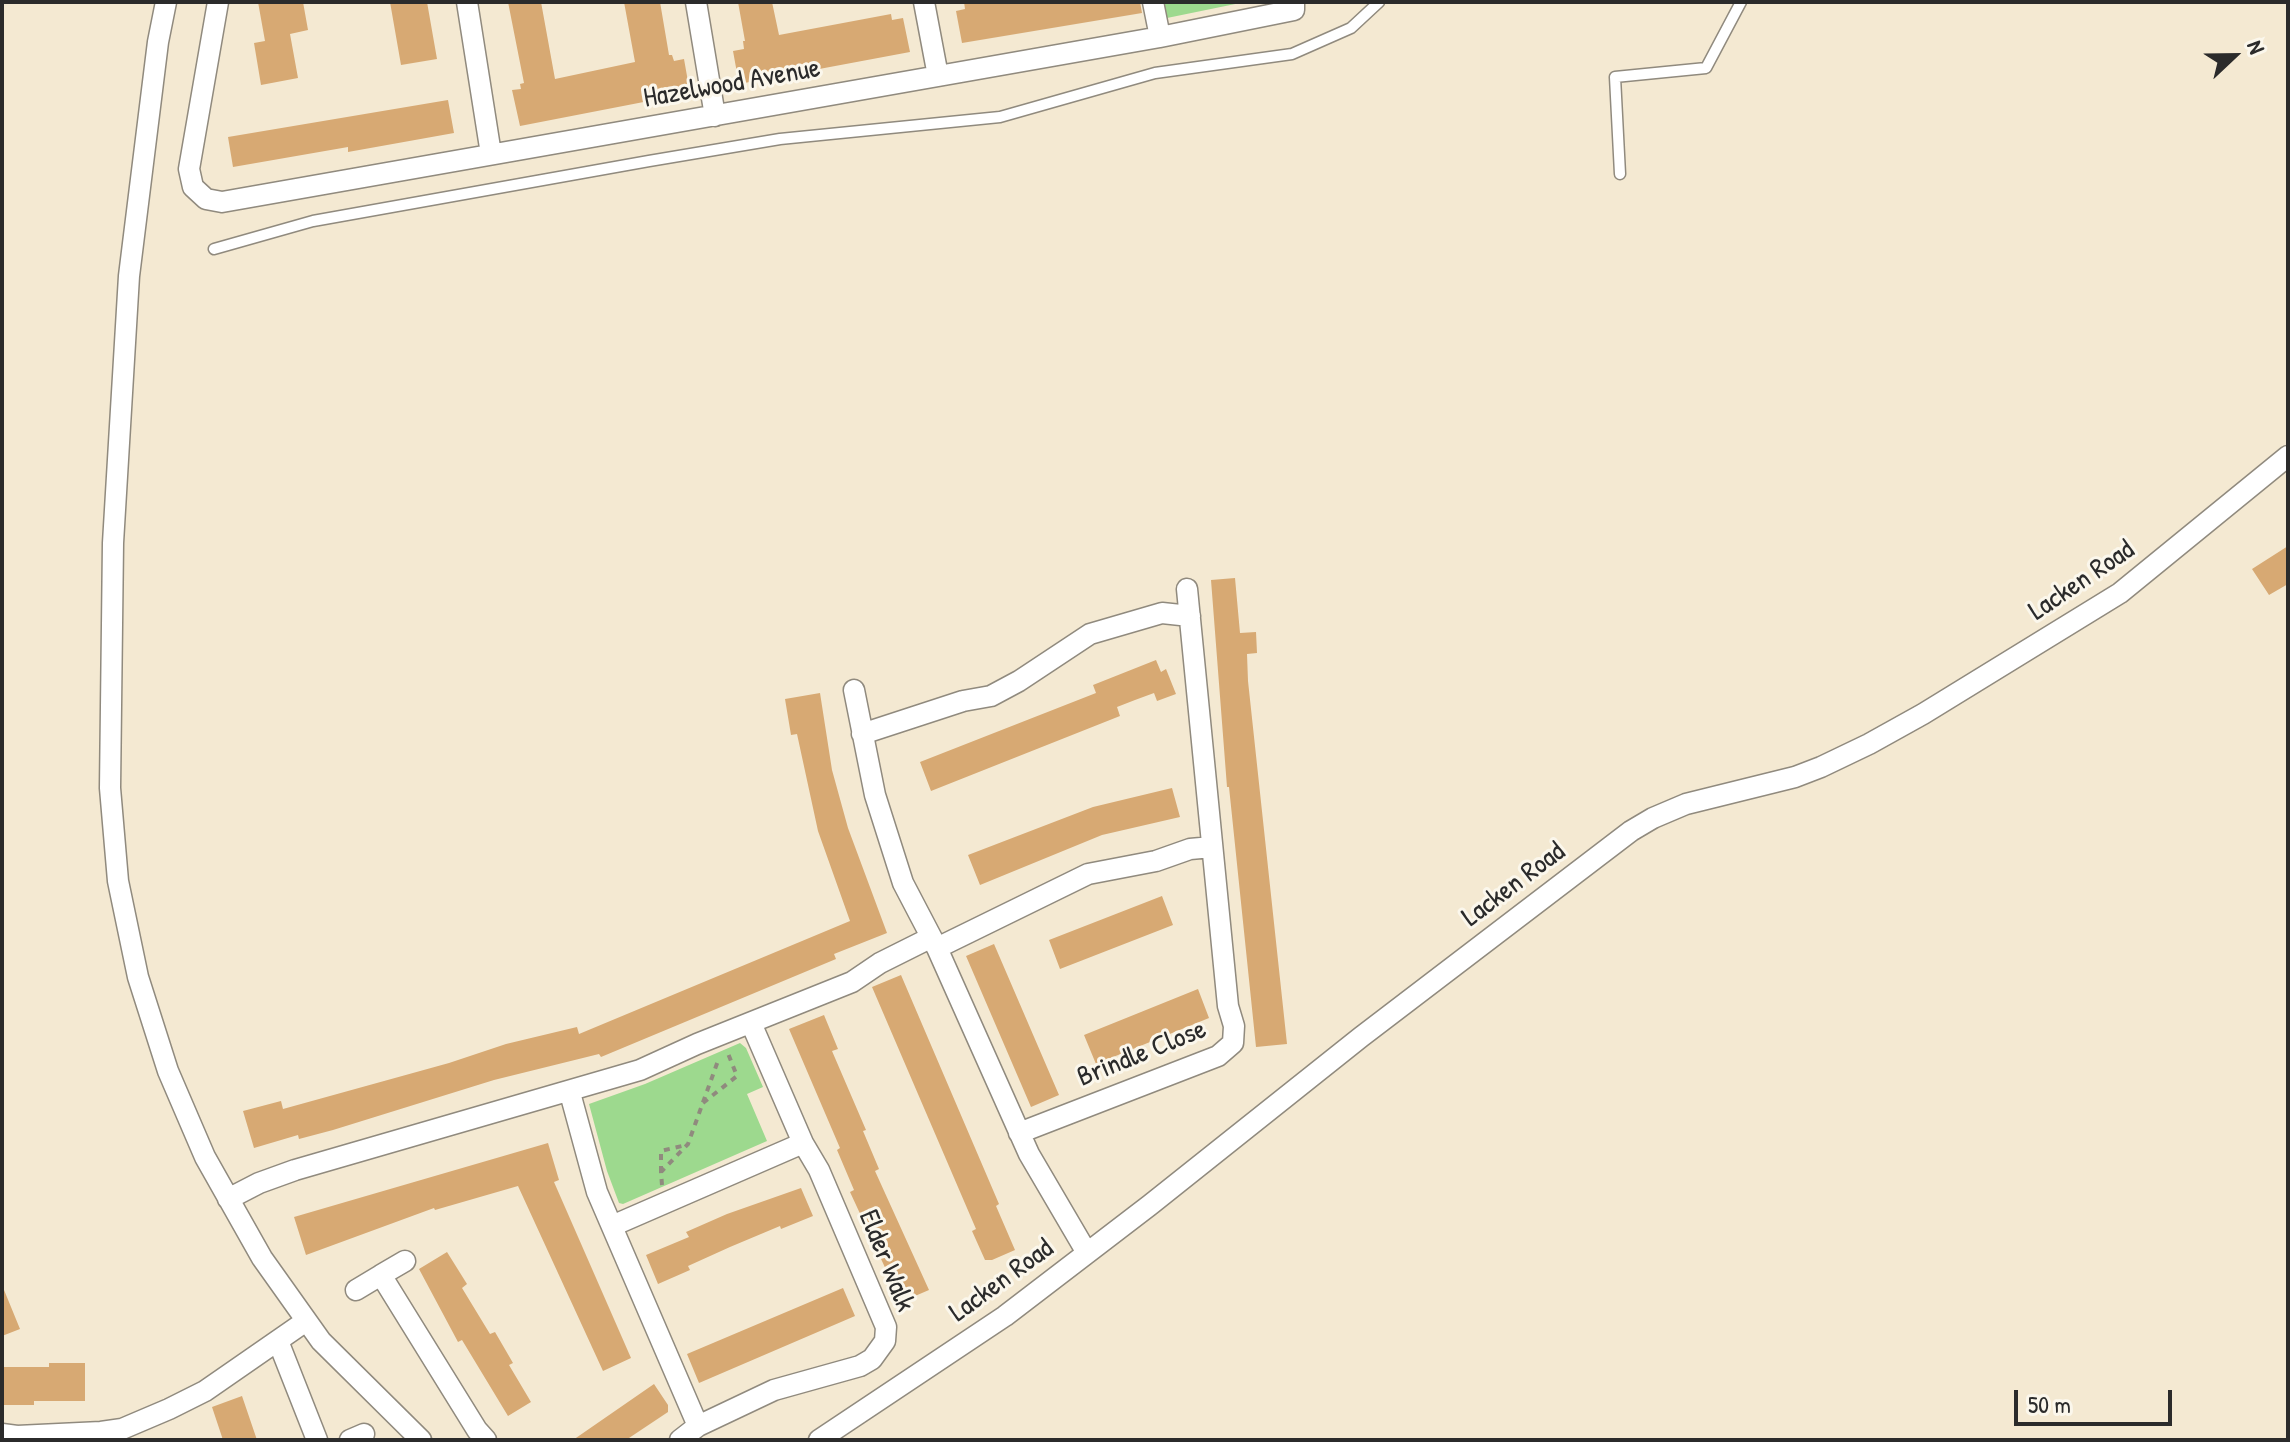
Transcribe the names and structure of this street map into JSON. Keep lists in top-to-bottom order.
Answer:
{
  "streets": {
    "street": [
      "Hazelwood Avenue",
      "Lacken Road",
      "Brindle Close",
      "Elder Walk"
    ]
  },
  "scale_bar": "50 m",
  "north": "right"
}
